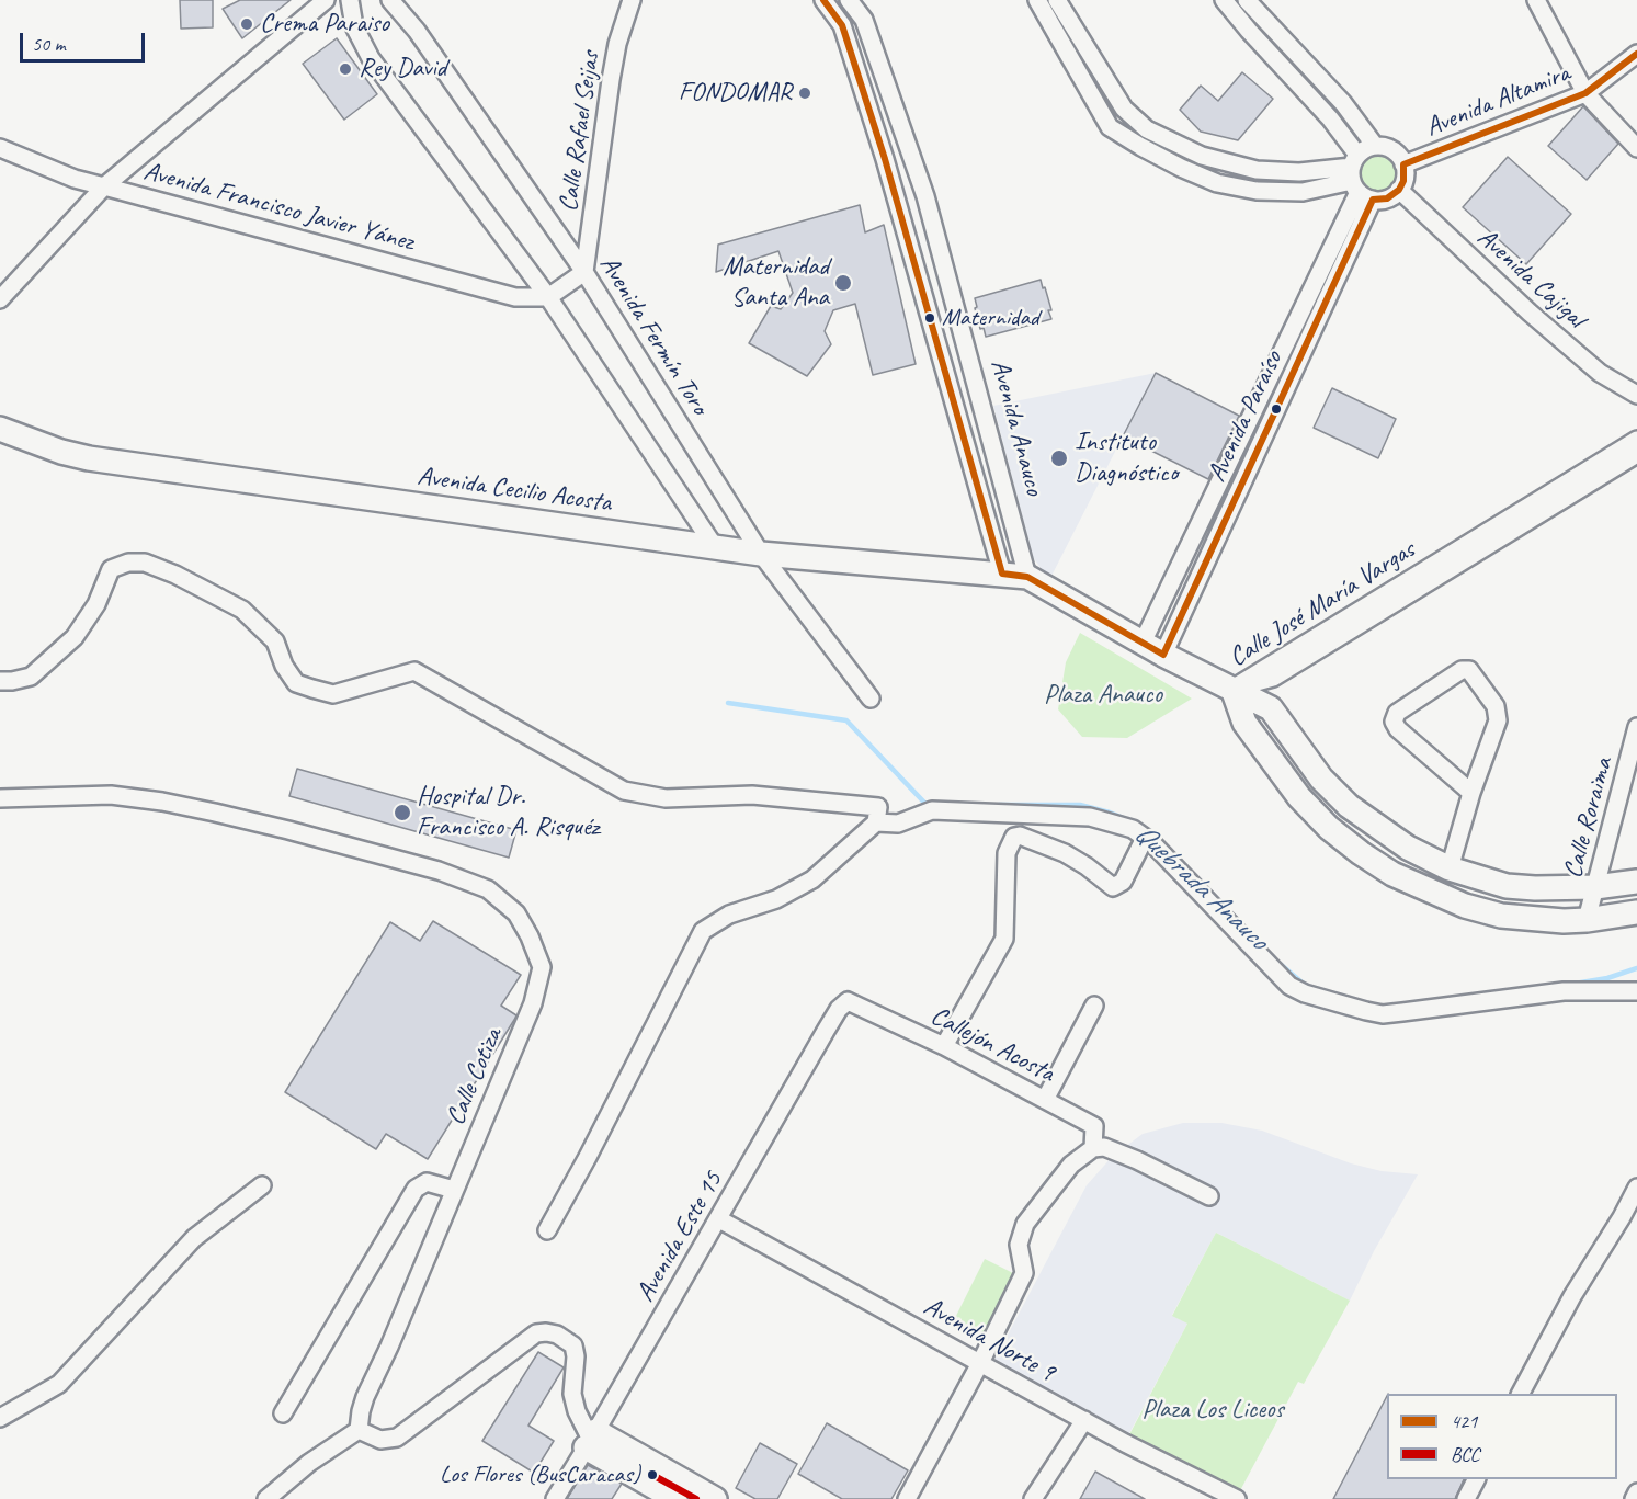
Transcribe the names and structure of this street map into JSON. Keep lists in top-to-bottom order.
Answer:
{
  "streets": {
    "main road": ["Avenida Cecilio Acosta"],
    "street": [
      "Avenida Altamira",
      "Calle Rafael Seijas",
      "Avenida Francisco Javier Yánez",
      "Avenida Cajigal",
      "Avenida Fermín Toro",
      "Avenida Paraíso",
      "Avenida Anauco",
      "Calle José María Vargas",
      "Calle Roraima",
      "Callejón Acosta",
      "Calle Cotiza",
      "Avenida Este 15",
      "Avenida Norte 9"
    ]
  },
  "crossings": [
    ["Avenida Altamira", "Avenida Cajigal"],
    ["Avenida Altamira", "Avenida Paraíso"],
    ["Calle Rafael Seijas", "Avenida Fermín Toro"],
    ["Avenida Cajigal", "Avenida Paraíso"],
    ["Avenida Fermín Toro", "Avenida Cecilio Acosta"],
    ["Avenida Anauco", "Avenida Cecilio Acosta"],
    ["Callejón Acosta", "Avenida Este 15"],
    ["Avenida Este 15", "Avenida Norte 9"]
  ],
  "water": ["Quebrada Anauco"],
  "parks": ["Plaza Anauco", "Plaza Los Liceos"],
  "places": [
    "Crema Paraiso",
    "Rey David",
    "FONDOMAR",
    "Maternidad Santa Ana",
    "Maternidad",
    "Instituto Diagnóstico",
    "Hospital Dr. Francisco A. Risquéz",
    "Los Flores (BusCaracas)"
  ],
  "lines": ["transit line 421", "transit line BCC"],
  "legend": ["421", "BCC"],
  "scale_bar": "50 m"
}
